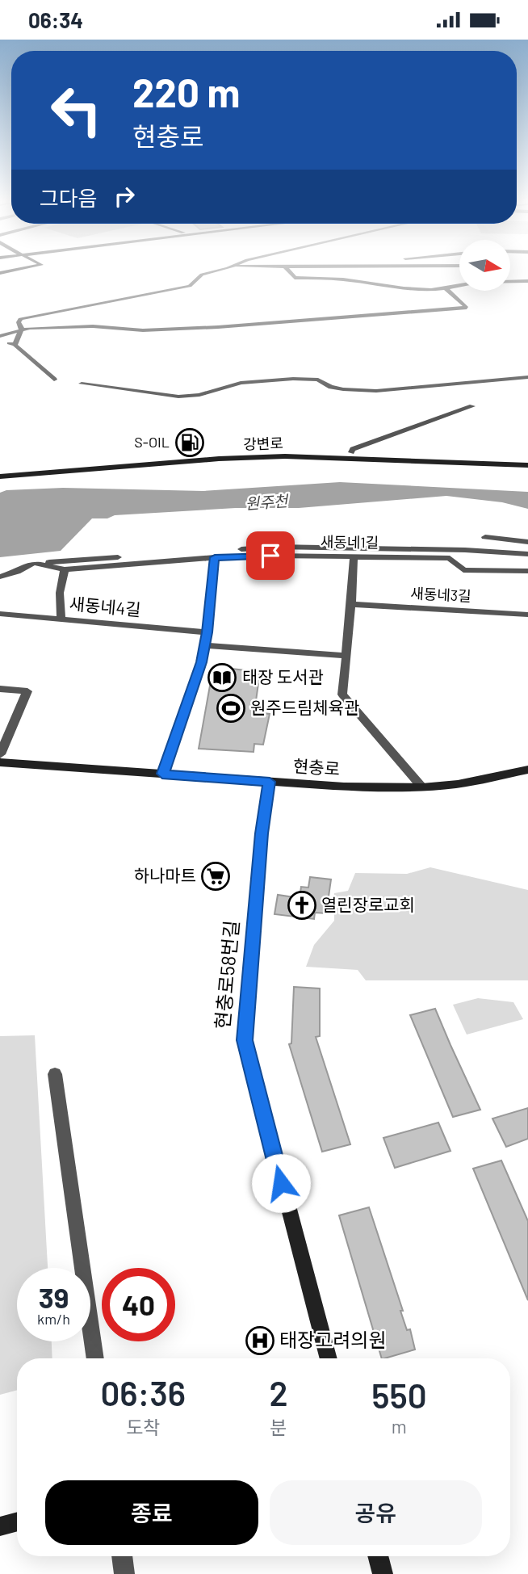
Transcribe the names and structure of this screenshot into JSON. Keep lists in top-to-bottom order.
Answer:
{
  "streets": {
    "street": [
      "강변로",
      "새동네1길",
      "새동네3길",
      "새동네4길",
      "현충로",
      "현충로58번길"
    ]
  },
  "crossings": [
    ["현충로", "현충로58번길"]
  ],
  "water": ["원주천"],
  "places": {
    "fuel station": ["S-OIL"],
    "library": ["태장 도서관"],
    "sports": ["원주드림체육관"],
    "supermarket": ["하나마트"],
    "church": ["열린장로교회"],
    "hospital": ["태장고려의원"]
  },
  "north": "right",
  "page": {
    "status": "06:34",
    "turn": ["220 m", "현충로"],
    "then": "그다음",
    "speed": "39 km/h",
    "limit": "40",
    "eta": [
      "06:36",
      "도착",
      "2",
      "분",
      "550",
      "m"
    ],
    "buttons": ["종료", "공유"]
  }
}
